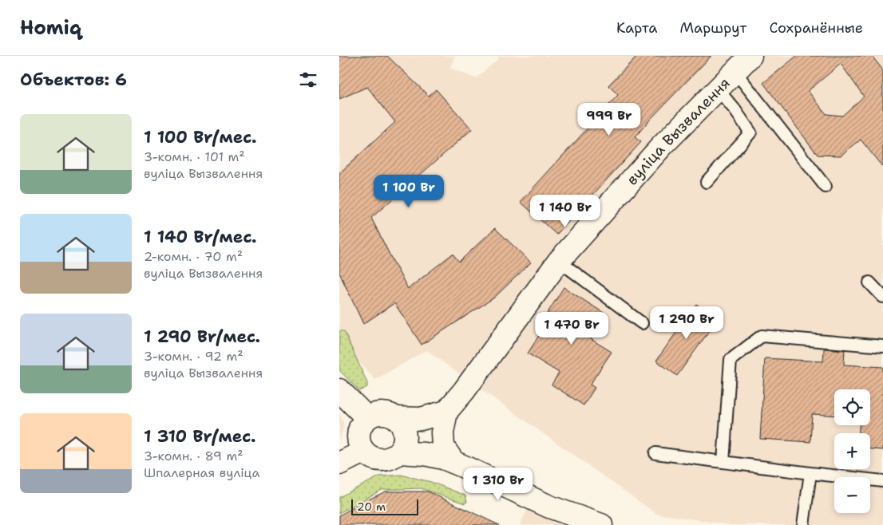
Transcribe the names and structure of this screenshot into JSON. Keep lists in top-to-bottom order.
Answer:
{
  "streets": {
    "street": ["вуліца Вызвалення"]
  },
  "scale_bar": "20 m",
  "page": {
    "header": "Homiq",
    "nav": ["Карта", "Маршрут", "Сохранённые"],
    "heading": "Объектов: 6",
    "price": [
      "999 Br",
      "1 100 Br",
      "1 140 Br",
      "1 290 Br",
      "1 470 Br",
      "1 310 Br"
    ],
    "list": [
      {
        "name": "1 100 Br/мес.",
        "note": "3-комн. · 101 m² · вуліца Вызвалення"
      },
      {
        "name": "1 140 Br/мес.",
        "note": "2-комн. · 70 m² · вуліца Вызвалення"
      },
      {
        "name": "1 290 Br/мес.",
        "note": "3-комн. · 92 m² · вуліца Вызвалення"
      },
      {
        "name": "1 310 Br/мес.",
        "note": "3-комн. · 89 m² · Шпалерная вуліца"
      }
    ],
    "map_buttons": ["+", "−"],
    "scale": "20 m"
  }
}
